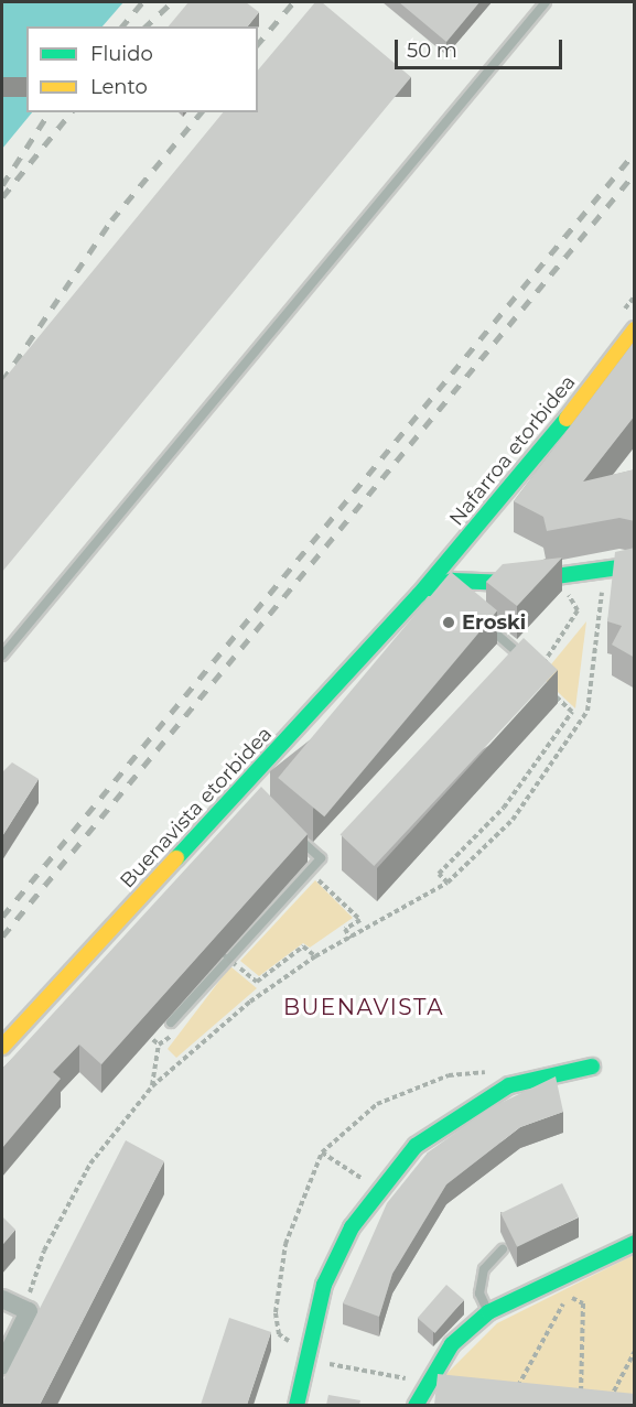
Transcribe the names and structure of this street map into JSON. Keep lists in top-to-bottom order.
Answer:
{
  "streets": {
    "street": ["Nafarroa etorbidea", "Buenavista etorbidea"]
  },
  "crossings": [
    ["Nafarroa etorbidea", "Buenavista etorbidea"]
  ],
  "districts": ["BUENAVISTA"],
  "places": ["Eroski"],
  "legend": ["Fluido", "Lento"],
  "scale_bar": "50 m"
}
